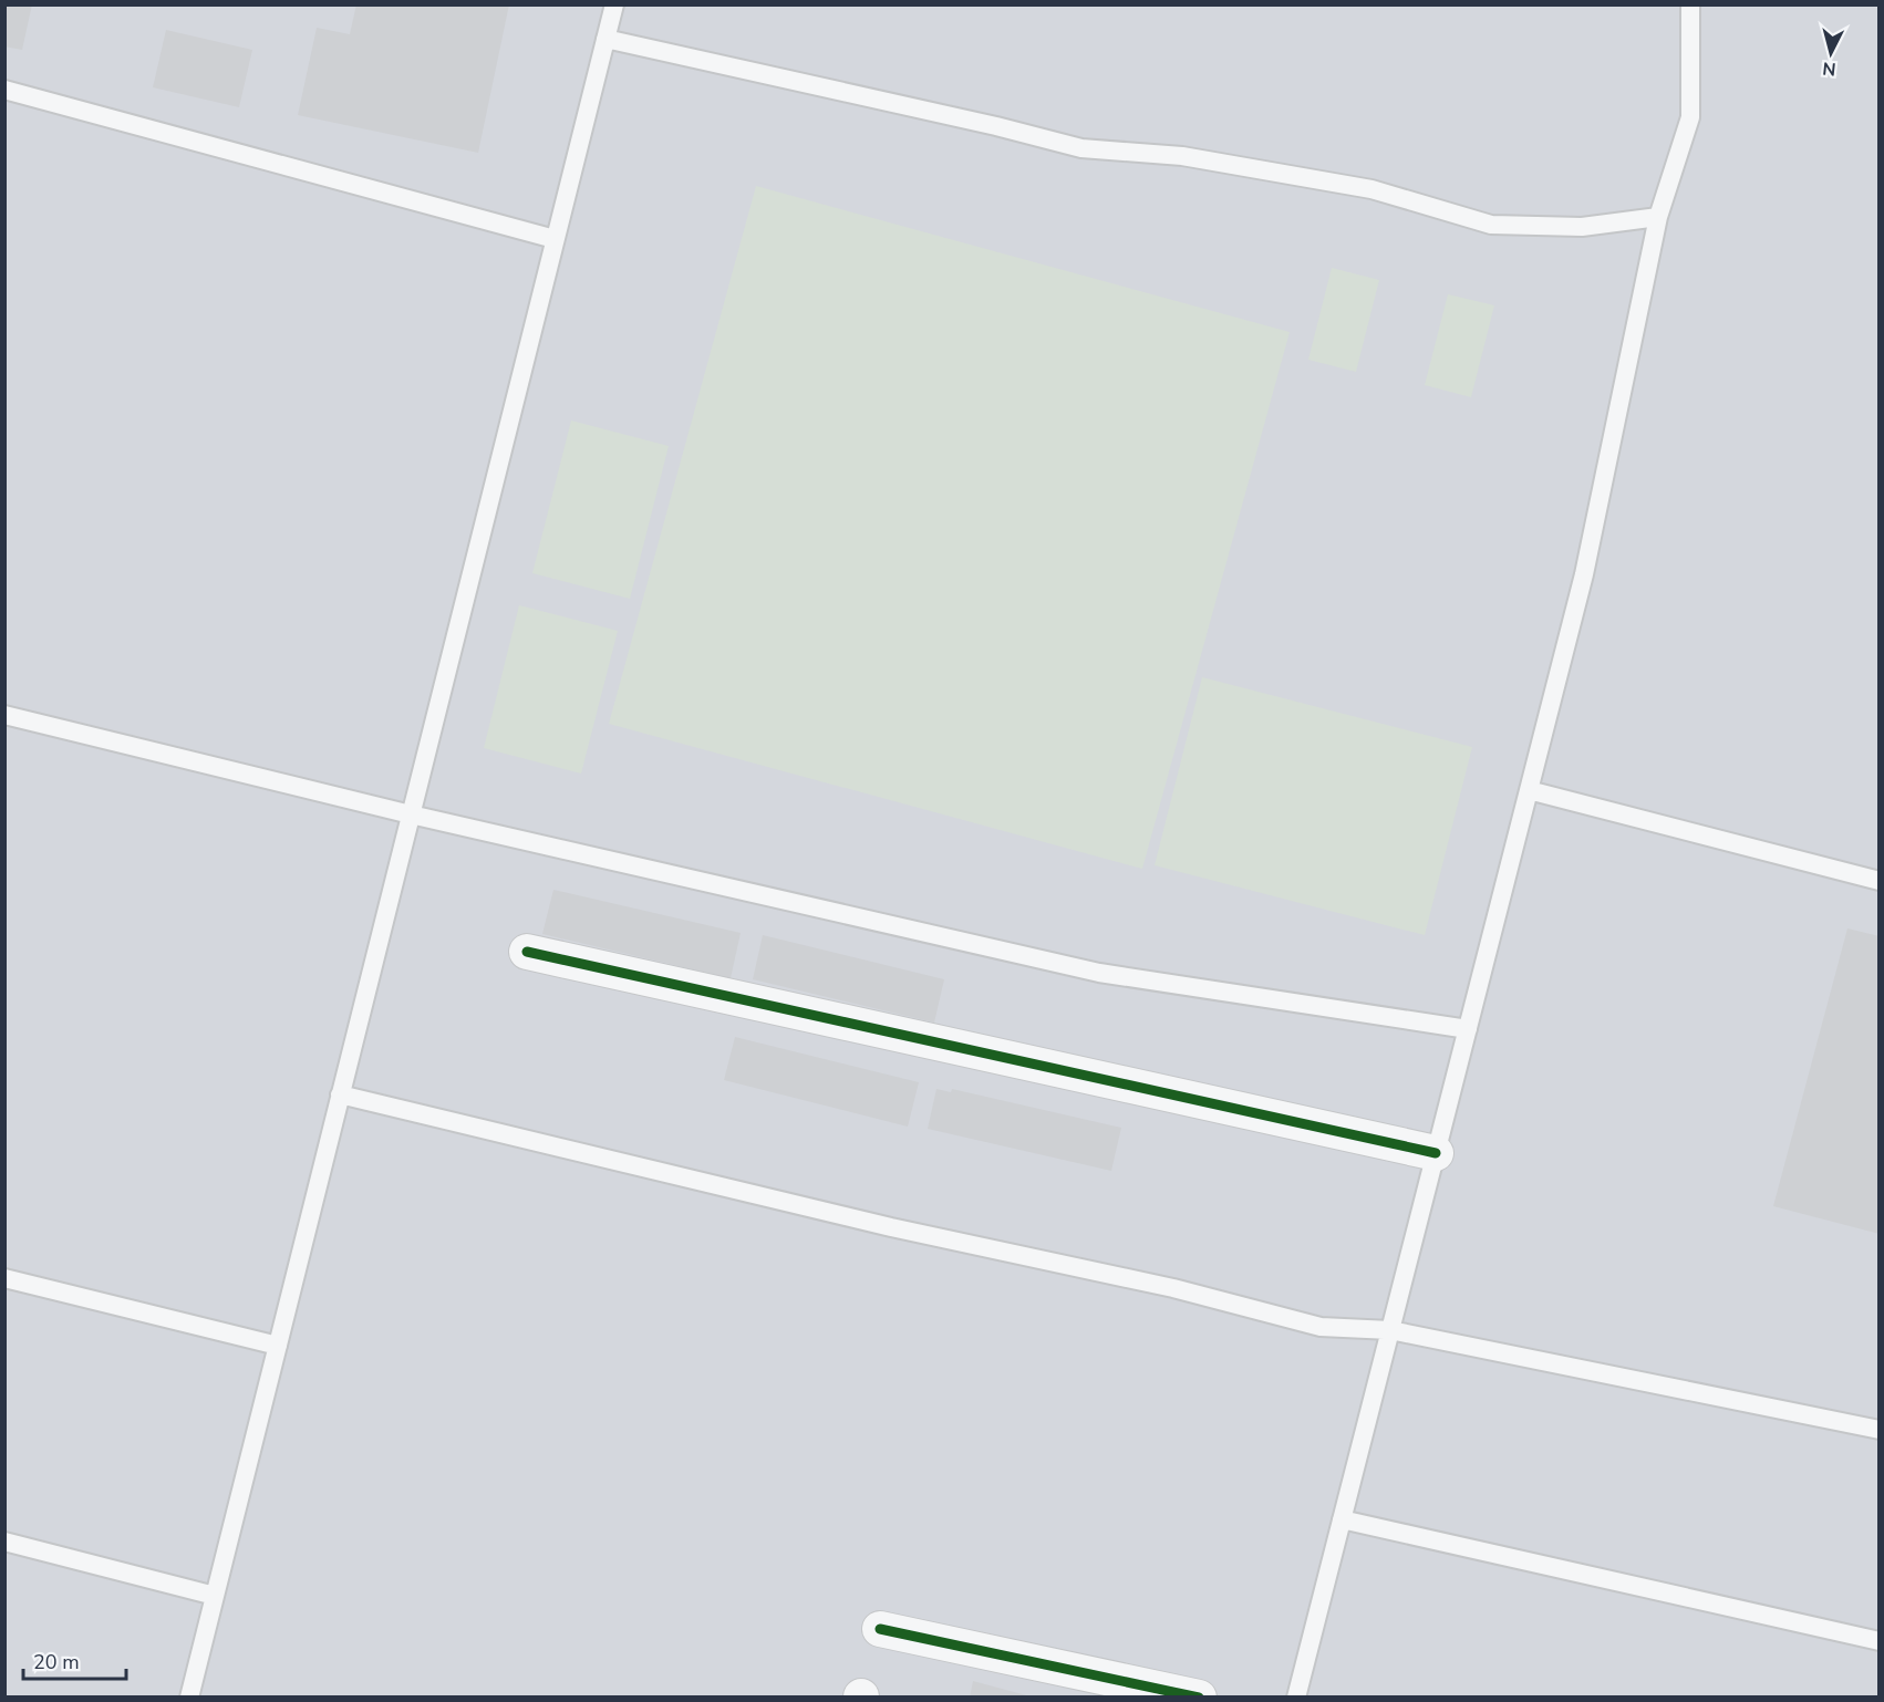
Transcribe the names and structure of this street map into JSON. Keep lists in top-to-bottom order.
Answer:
{
  "scale_bar": "20 m",
  "north": "bottom"
}
